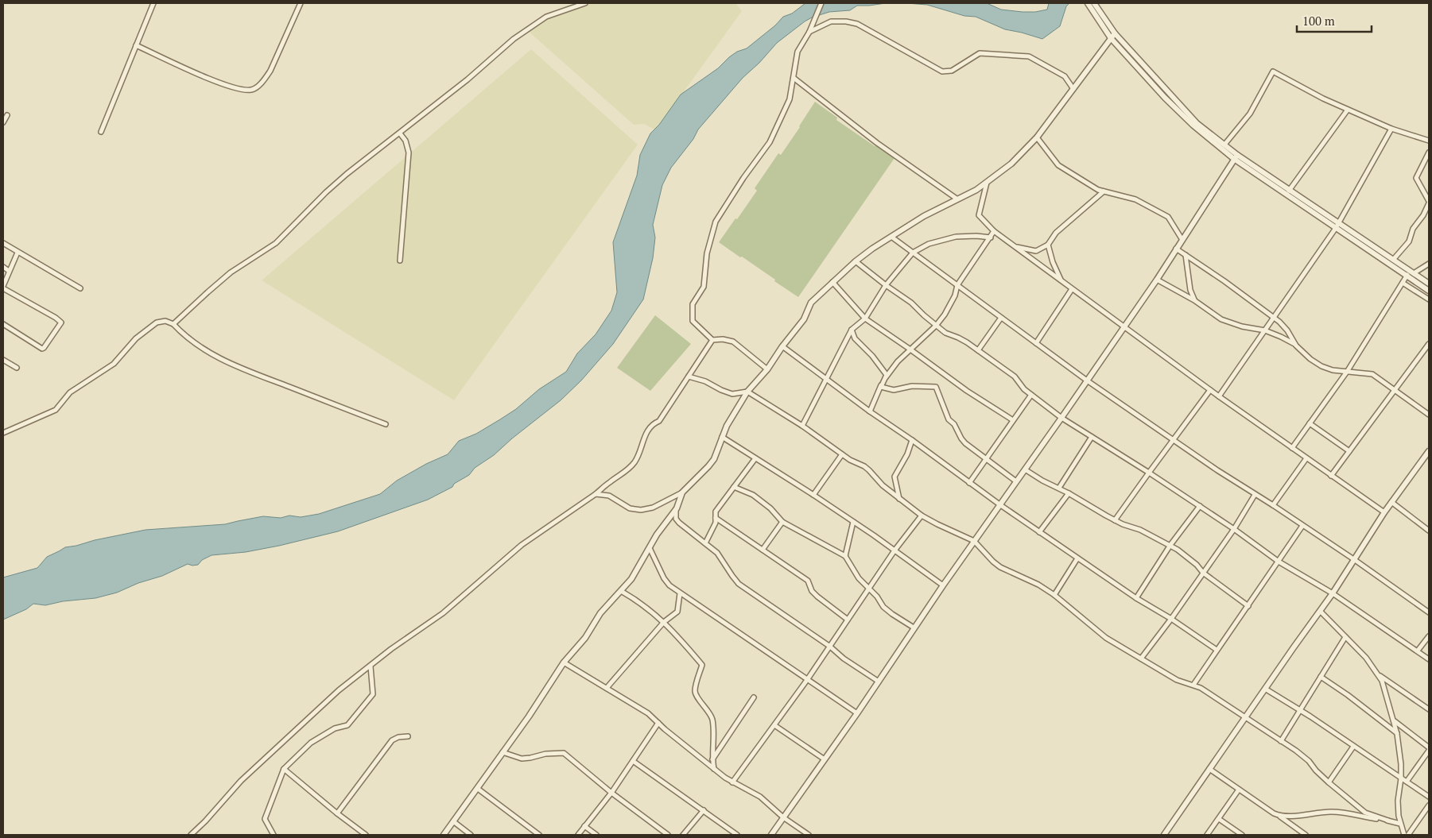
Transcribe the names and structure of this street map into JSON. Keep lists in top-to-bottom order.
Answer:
{
  "scale_bar": "100 m"
}
